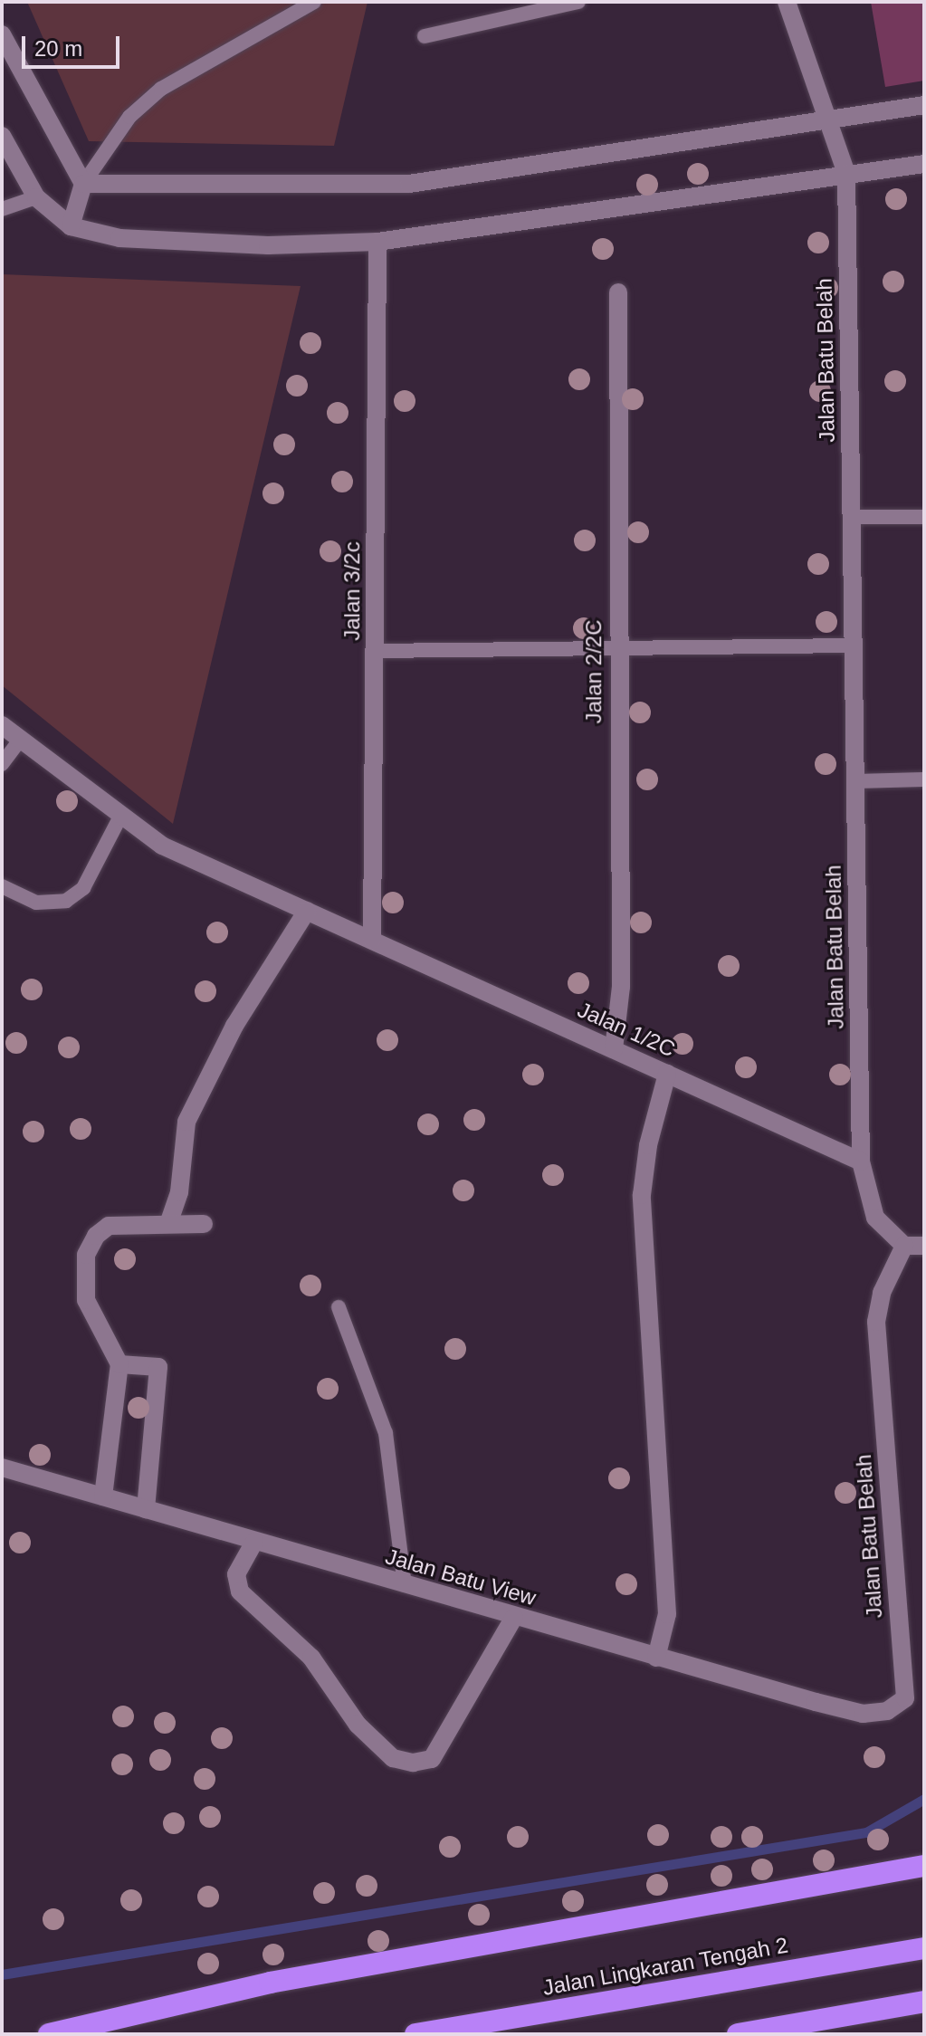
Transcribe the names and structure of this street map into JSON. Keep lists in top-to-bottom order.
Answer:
{
  "streets": {
    "highway": ["Jalan Lingkaran Tengah 2"],
    "street": [
      "Jalan Batu Belah",
      "Jalan 3/2c",
      "Jalan 2/2C",
      "Jalan 1/2C",
      "Jalan Batu View"
    ]
  },
  "crossings": [
    ["Jalan Batu Belah", "Jalan 1/2C"],
    ["Jalan Batu Belah", "Jalan Batu View"],
    ["Jalan 3/2c", "Jalan 1/2C"],
    ["Jalan 2/2C", "Jalan 1/2C"]
  ],
  "scale_bar": "20 m"
}
